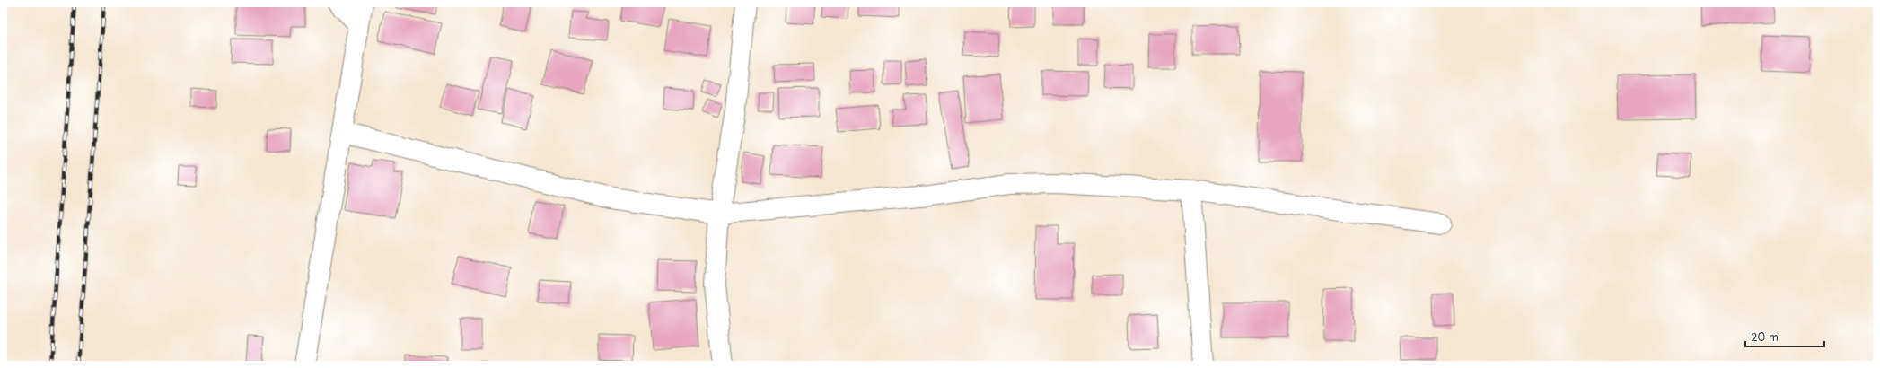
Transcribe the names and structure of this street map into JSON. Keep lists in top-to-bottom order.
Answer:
{
  "scale_bar": "20 m"
}
